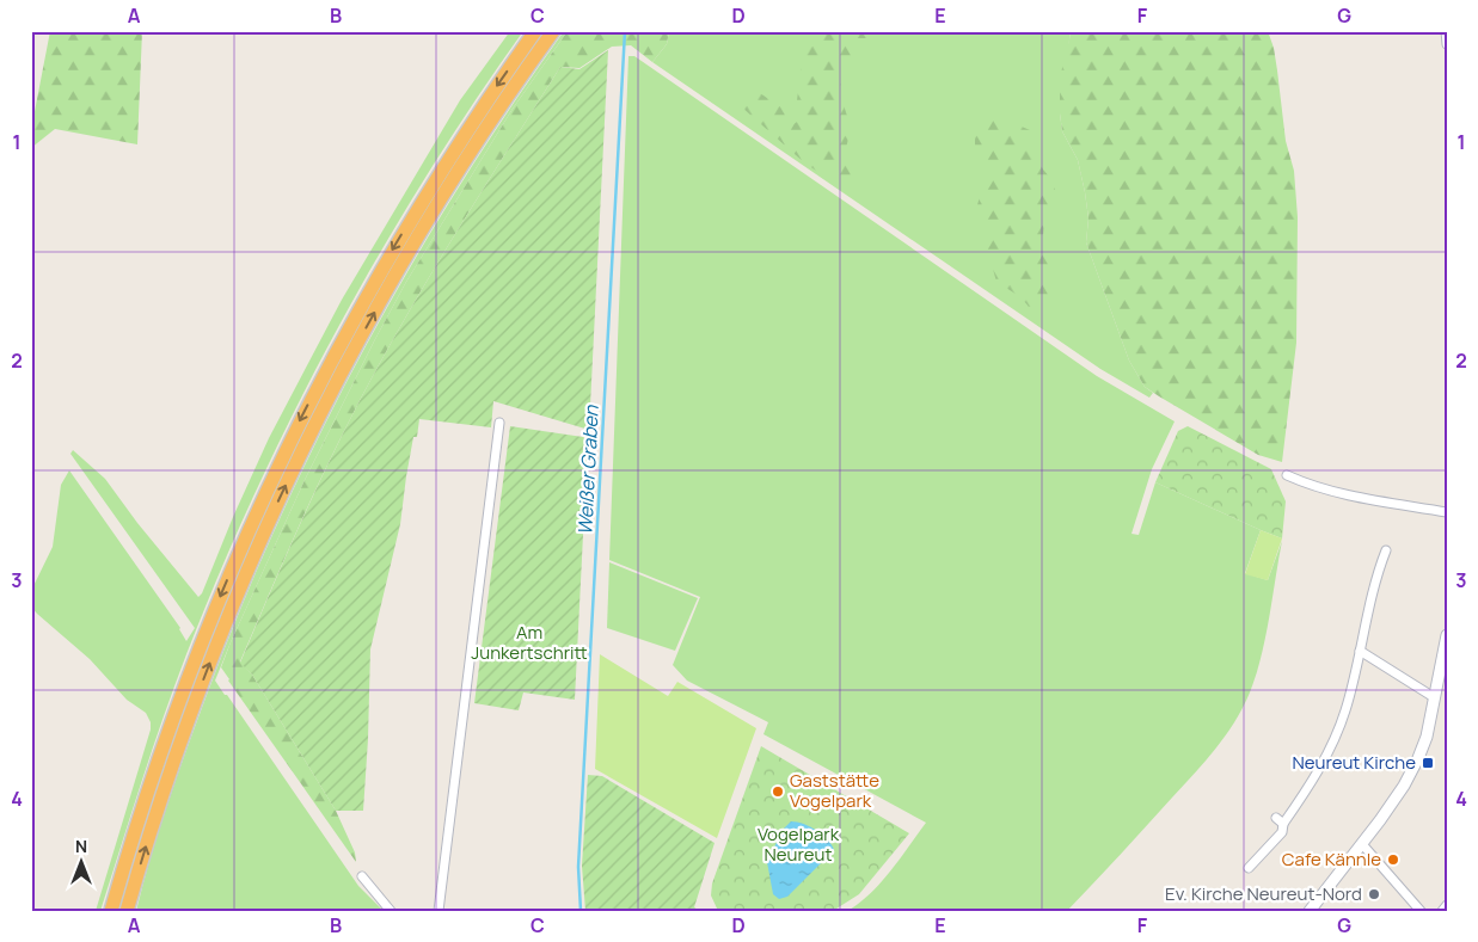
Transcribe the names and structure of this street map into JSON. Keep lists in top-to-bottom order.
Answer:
{
  "water": ["Weißer Graben"],
  "parks": ["Am Junkertschritt", "Vogelpark Neureut"],
  "places": {
    "transit": ["Neureut Kirche"],
    "other": ["Gaststätte Vogelpark", "Cafe Kännle", "Ev. Kirche Neureut-Nord"]
  },
  "north": "top",
  "grid": {
    "columns": [
      "A",
      "B",
      "C",
      "D",
      "E",
      "F",
      "G"
    ],
    "rows": [
      "1",
      "2",
      "3",
      "4"
    ]
  }
}
